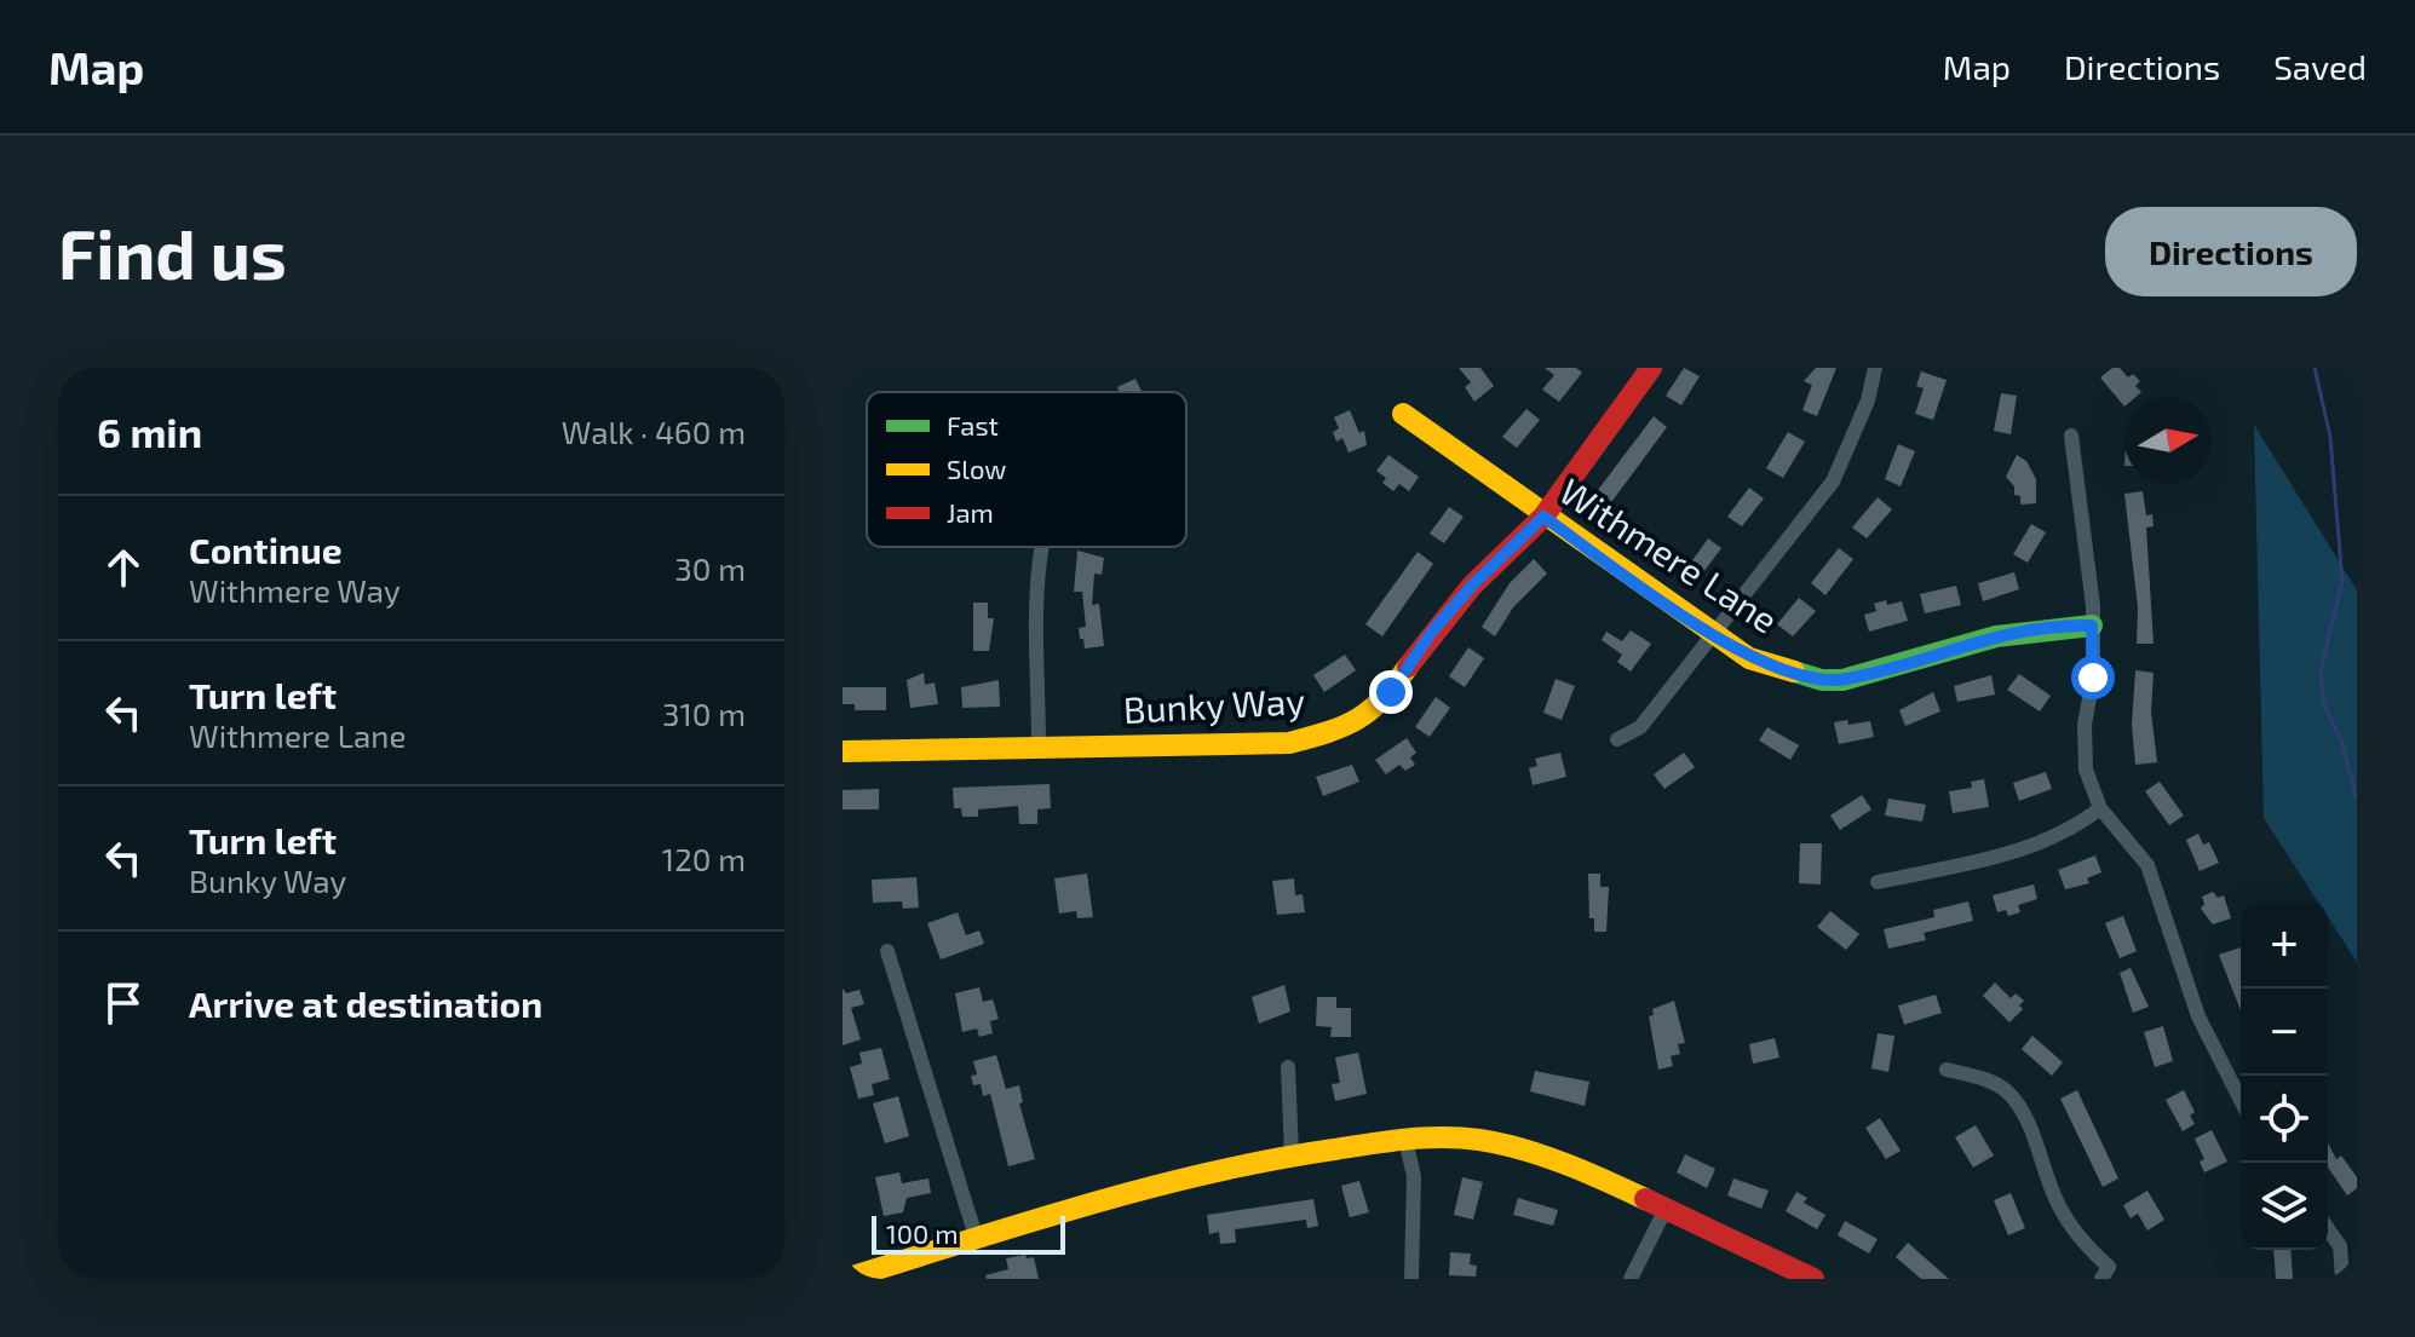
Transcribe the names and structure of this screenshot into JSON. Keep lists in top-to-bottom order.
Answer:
{
  "streets": {
    "street": ["Withmere Lane", "Bunky Way"]
  },
  "crossings": [
    ["Withmere Lane", "Bunky Way"]
  ],
  "legend": ["Fast", "Slow", "Jam"],
  "scale_bar": "100 m",
  "north": "right",
  "page": {
    "header": "Map",
    "nav": ["Map", "Directions", "Saved"],
    "buttons": "Directions",
    "title": "Find us",
    "heading": ["6 min", "Walk · 460 m"],
    "list": [
      ["Continue", "Withmere Way", "30 m"],
      ["Turn left", "Withmere Lane", "310 m"],
      ["Turn left", "Bunky Way", "120 m"],
      "Arrive at destination"
    ],
    "map_buttons": ["+", "−"],
    "scale": "100 m"
  }
}
